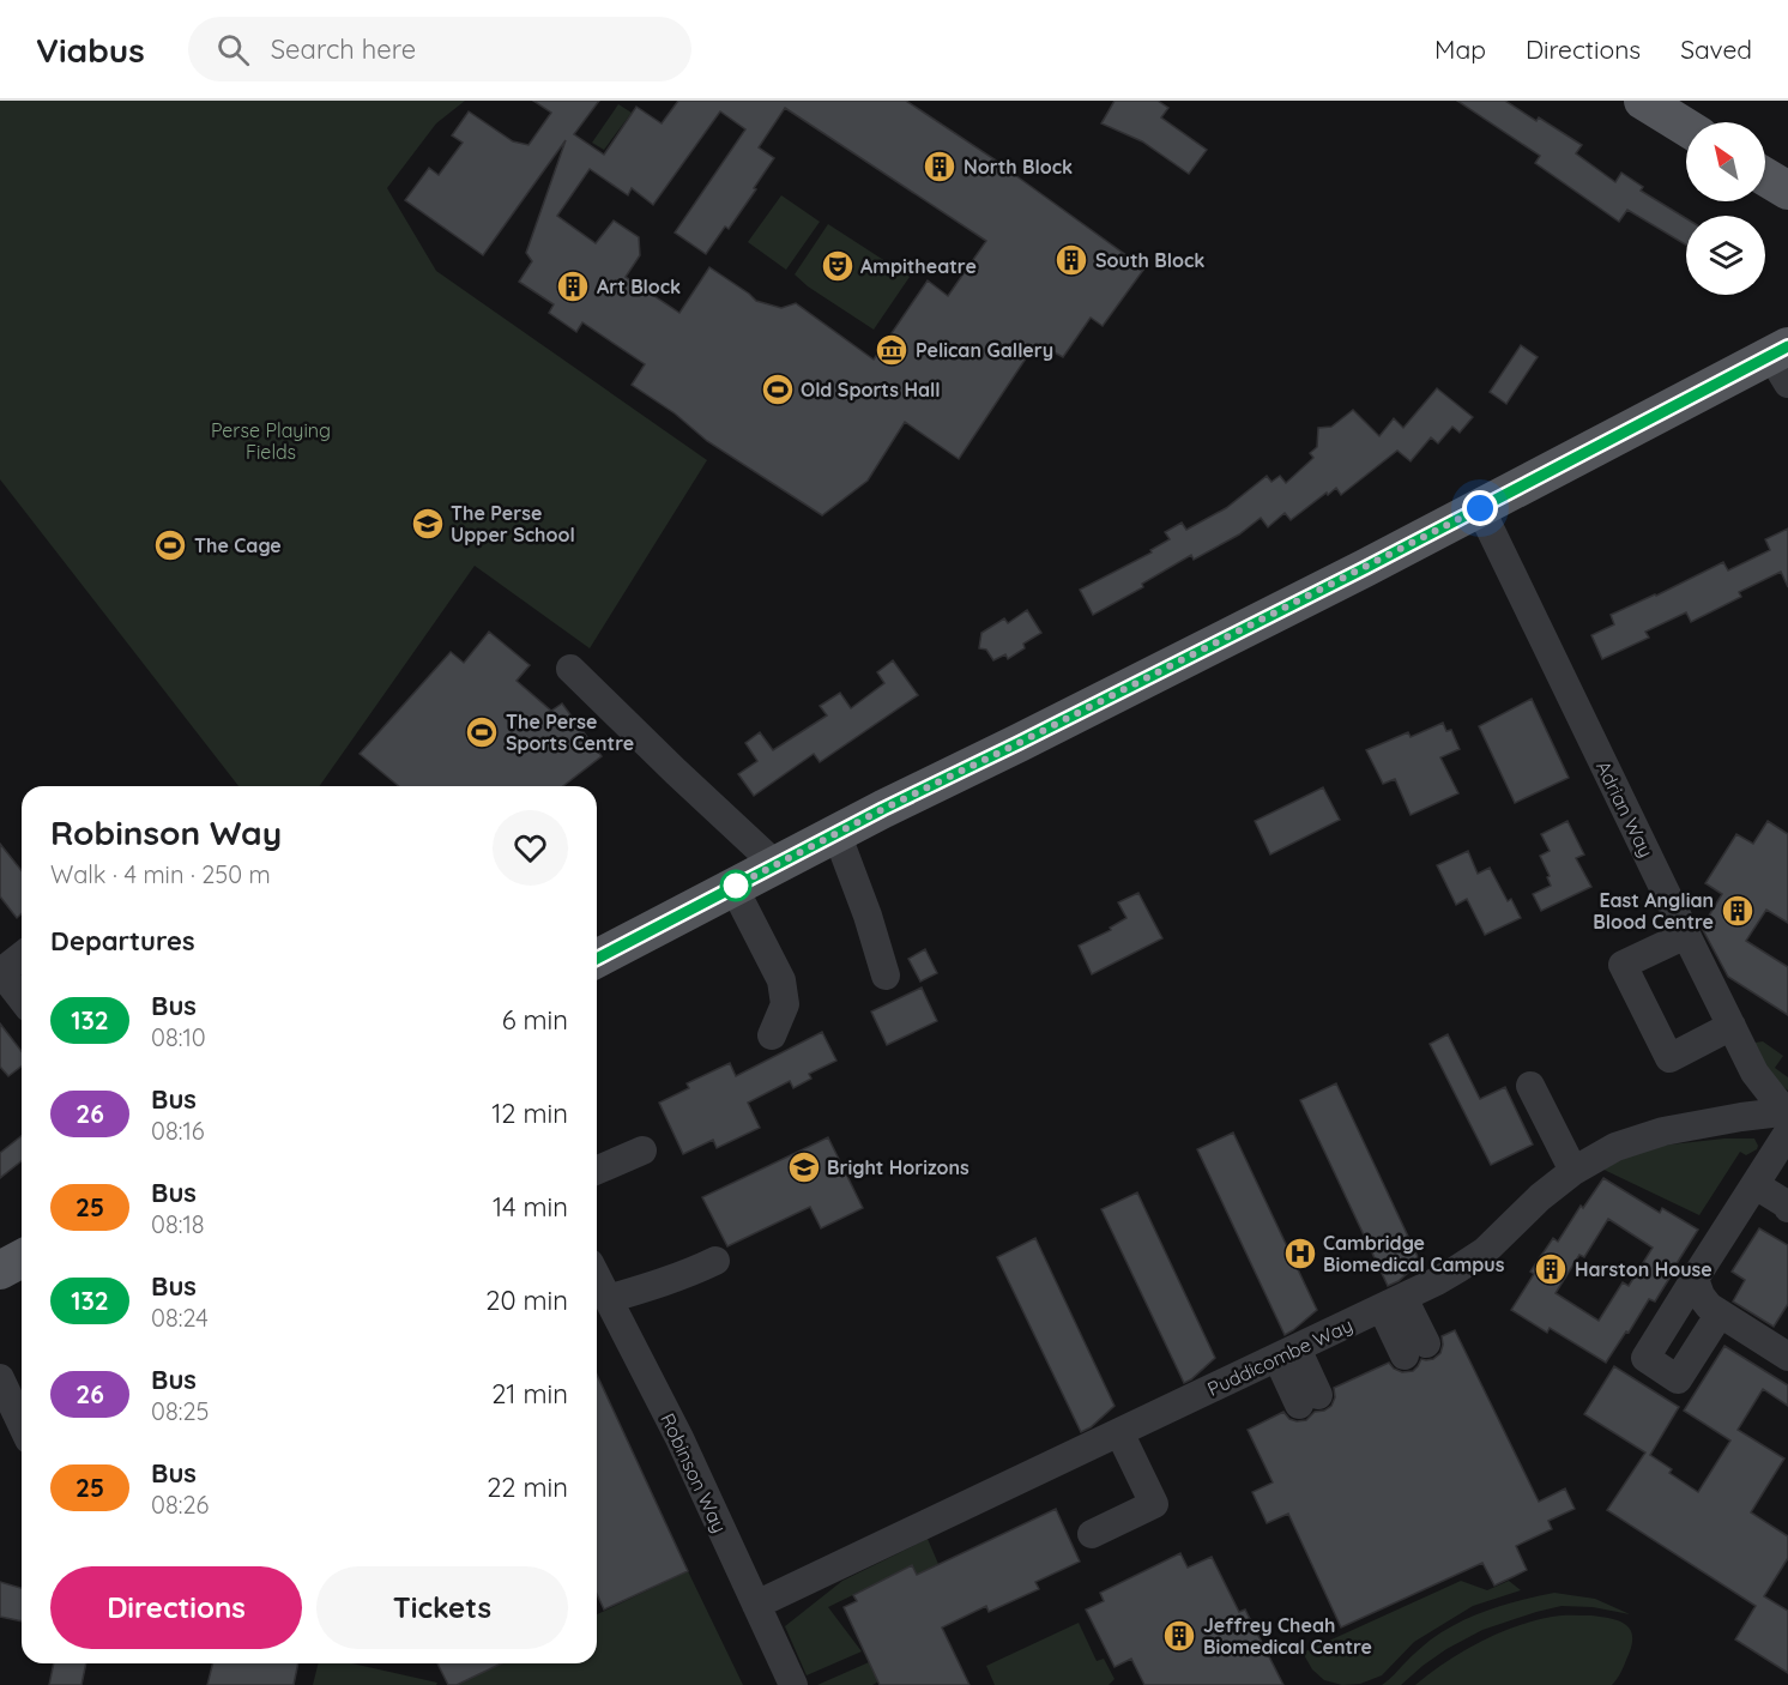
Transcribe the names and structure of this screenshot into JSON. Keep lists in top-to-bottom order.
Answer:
{
  "streets": {
    "street": ["Adrian Way", "Puddicombe Way", "Robinson Way"]
  },
  "crossings": [
    ["Adrian Way", "Puddicombe Way"],
    ["Puddicombe Way", "Robinson Way"]
  ],
  "parks": ["Perse Playing Fields"],
  "places": {
    "building": [
      "North Block",
      "South Block",
      "Art Block",
      "East Anglian Blood Centre",
      "Harston House",
      "Jeffrey Cheah Biomedical Centre"
    ],
    "theatre": ["Ampitheatre"],
    "museum": ["Pelican Gallery"],
    "sports": ["Old Sports Hall", "The Cage", "The Perse Sports Centre"],
    "school or university": ["The Perse Upper School", "Bright Horizons"],
    "hospital": ["Cambridge Biomedical Campus"]
  },
  "lines": ["bus line 132"],
  "north": "top left",
  "page": {
    "header": "Viabus",
    "search": "Search here",
    "nav": ["Map", "Directions", "Saved"],
    "heading": [
      ["Robinson Way", "Walk · 4 min · 250 m"],
      "Departures"
    ],
    "list": [
      {
        "mark": "132",
        "name": "Bus",
        "note": "08:10",
        "value": "6 min"
      },
      {
        "mark": "26",
        "name": "Bus",
        "note": "08:16",
        "value": "12 min"
      },
      {
        "mark": "25",
        "name": "Bus",
        "note": "08:18",
        "value": "14 min"
      },
      {
        "mark": "132",
        "name": "Bus",
        "note": "08:24",
        "value": "20 min"
      },
      {
        "mark": "26",
        "name": "Bus",
        "note": "08:25",
        "value": "21 min"
      },
      {
        "mark": "25",
        "name": "Bus",
        "note": "08:26",
        "value": "22 min"
      }
    ],
    "buttons": ["Directions", "Tickets"]
  }
}
